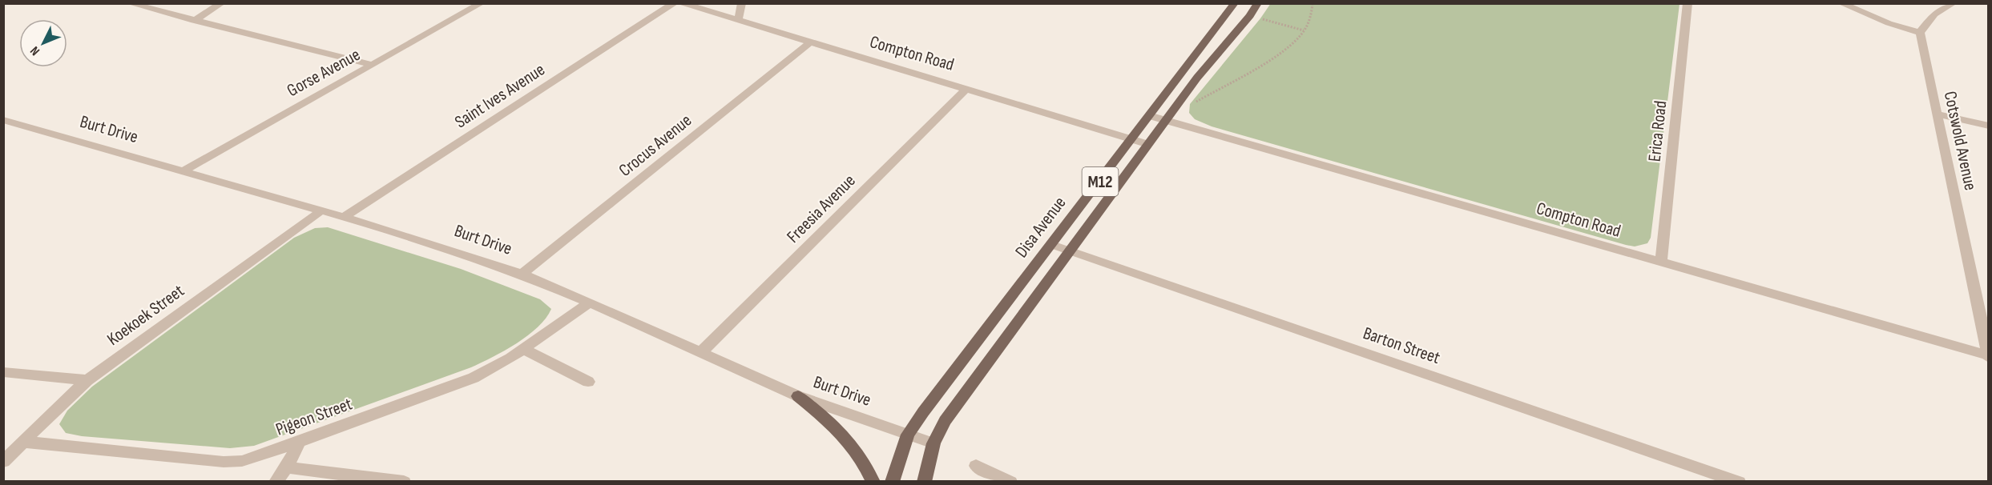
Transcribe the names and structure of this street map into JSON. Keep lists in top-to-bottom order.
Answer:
{
  "streets": {
    "main road": ["M12", "Disa Avenue"],
    "street": [
      "Compton Road",
      "Gorse Avenue",
      "Saint Ives Avenue",
      "Burt Drive",
      "Erica Road",
      "Cotswold Avenue",
      "Crocus Avenue",
      "Freesia Avenue",
      "Koekoek Street",
      "Barton Street",
      "Pigeon Street"
    ]
  },
  "crossings": [
    ["Compton Road", "Erica Road"],
    ["Compton Road", "Cotswold Avenue"],
    ["Compton Road", "Crocus Avenue"],
    ["Compton Road", "Freesia Avenue"],
    ["Compton Road", "Disa Avenue"],
    ["Gorse Avenue", "Burt Drive"],
    ["Saint Ives Avenue", "Burt Drive"],
    ["Burt Drive", "Crocus Avenue"],
    ["Burt Drive", "Freesia Avenue"],
    ["Burt Drive", "Disa Avenue"],
    ["Burt Drive", "Koekoek Street"],
    ["Burt Drive", "Pigeon Street"],
    ["Disa Avenue", "Barton Street"],
    ["Koekoek Street", "Pigeon Street"]
  ],
  "north": "bottom left"
}
